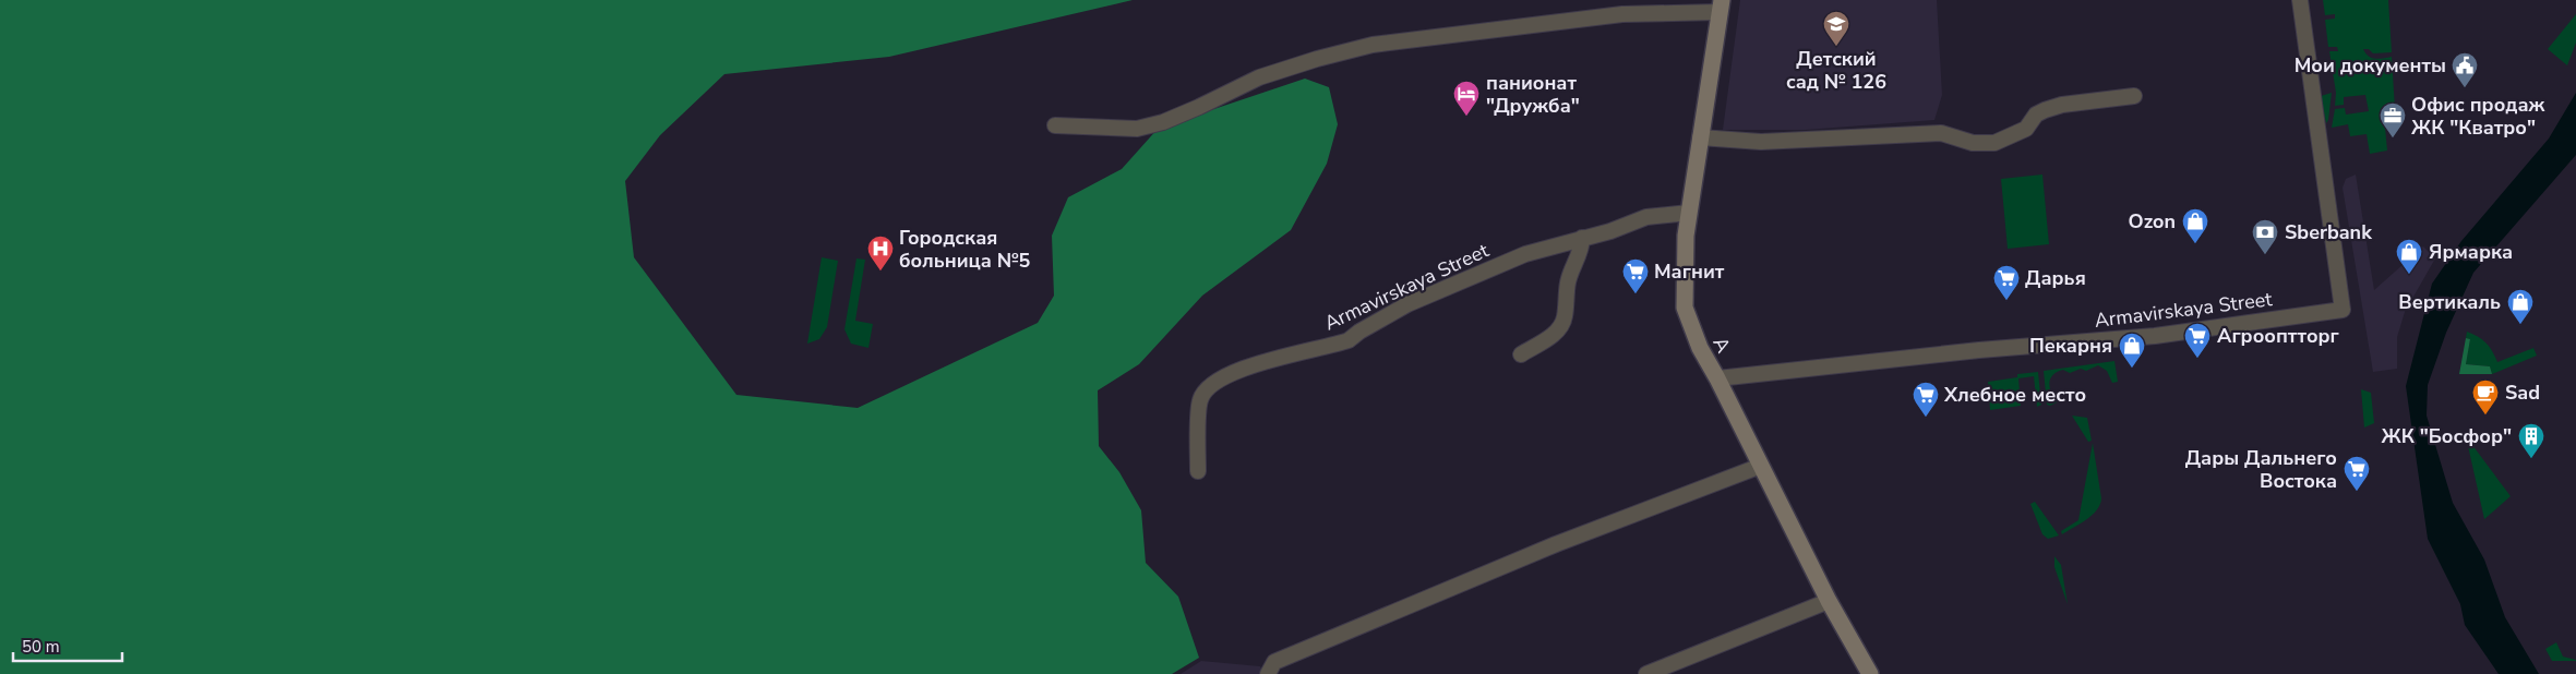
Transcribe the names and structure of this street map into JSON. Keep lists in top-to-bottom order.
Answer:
{
  "streets": {
    "main road": ["A"],
    "street": ["Armavirskaya Street"]
  },
  "crossings": [
    ["Armavirskaya Street", "A"]
  ],
  "places": {
    "school or university": ["Детский сад № 126"],
    "public building": ["Мои документы"],
    "hotel": ["панионат \"Дружба\""],
    "office": ["Офис продаж ЖК \"Кватро\""],
    "shop": [
      "Ozon",
      "Ярмарка",
      "Вертикаль",
      "Пекарня"
    ],
    "bank": ["Sberbank"],
    "hospital": ["Городская больница №5"],
    "supermarket": [
      "Магнит",
      "Дарья",
      "Агрооптторг",
      "Хлебное место",
      "Дары Дальнего Востока"
    ],
    "cafe": ["Sad"],
    "building": ["ЖК \"Босфор\""]
  },
  "scale_bar": "50 m"
}
